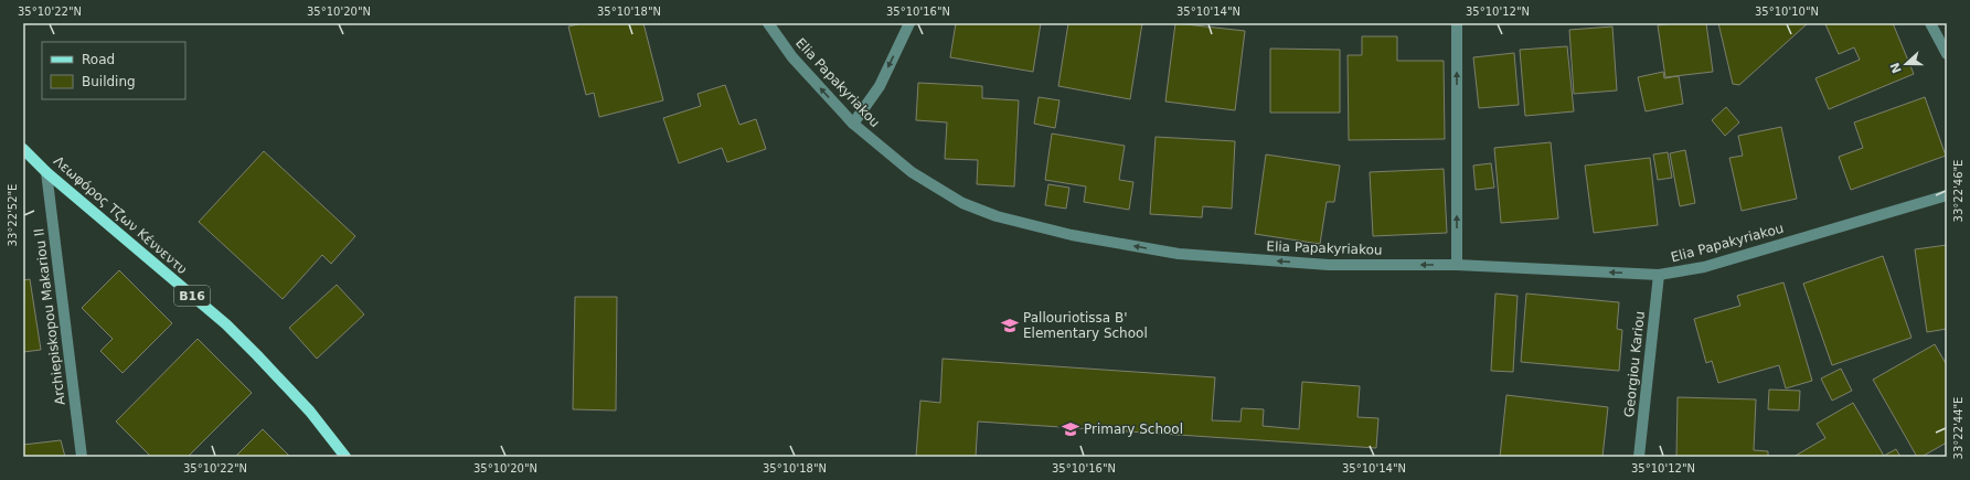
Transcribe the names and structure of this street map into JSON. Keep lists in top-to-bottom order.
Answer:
{
  "streets": {
    "main road": ["Λεωφόρος Τζων Κέννεντυ", "B16"],
    "street": ["Elia Papakyriakou", "Archiepiskopou Makariou II", "Georgiou Kariou"]
  },
  "crossings": [
    ["Elia Papakyriakou", "Georgiou Kariou"],
    ["Λεωφόρος Τζων Κέννεντυ", "Archiepiskopou Makariou II"]
  ],
  "one_way": ["Elia Papakyriakou"],
  "places": {
    "school or university": ["Pallouriotissa B' Elementary School", "Primary School"]
  },
  "legend": ["Road", "Building"],
  "north": "left",
  "coordinates": [
    "35°10'22\"N",
    "35°10'20\"N",
    "35°10'18\"N",
    "35°10'16\"N",
    "35°10'14\"N",
    "35°10'12\"N",
    "35°10'10\"N",
    "33°22'46\"E",
    "33°22'52\"E",
    "33°22'44\"E"
  ]
}
